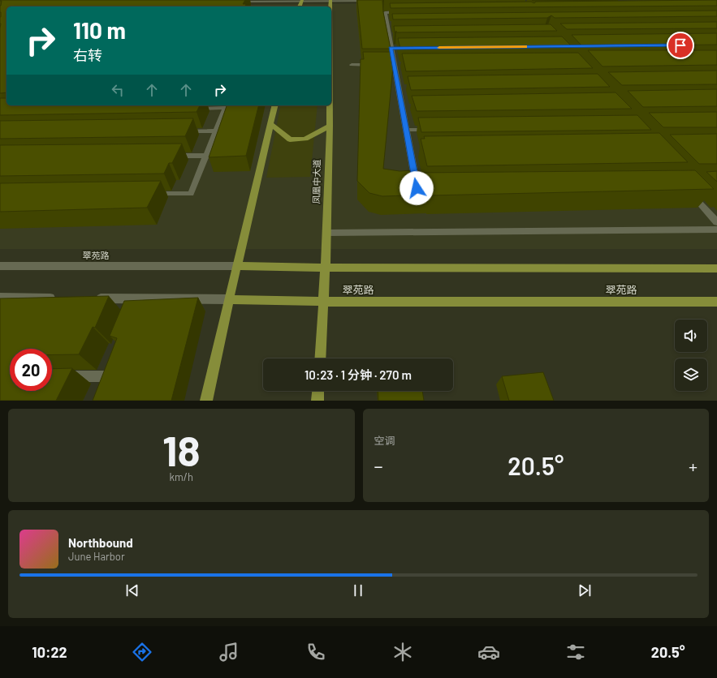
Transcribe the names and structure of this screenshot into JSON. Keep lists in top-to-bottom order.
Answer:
{
  "streets": {
    "main road": ["凤凰中大道", "翠苑路"]
  },
  "crossings": [
    ["凤凰中大道", "翠苑路"]
  ],
  "page": {
    "turn": ["110 m", "右转"],
    "limit": "20",
    "trip": "10:23 · 1 分钟 · 270 m",
    "tile": [
      ["18", "km/h"],
      "空调"
    ],
    "heat": ["−", "20.5°", "+"],
    "song": ["Northbound", "June Harbor"],
    "tabs": ["10:22", "20.5°"]
  }
}
